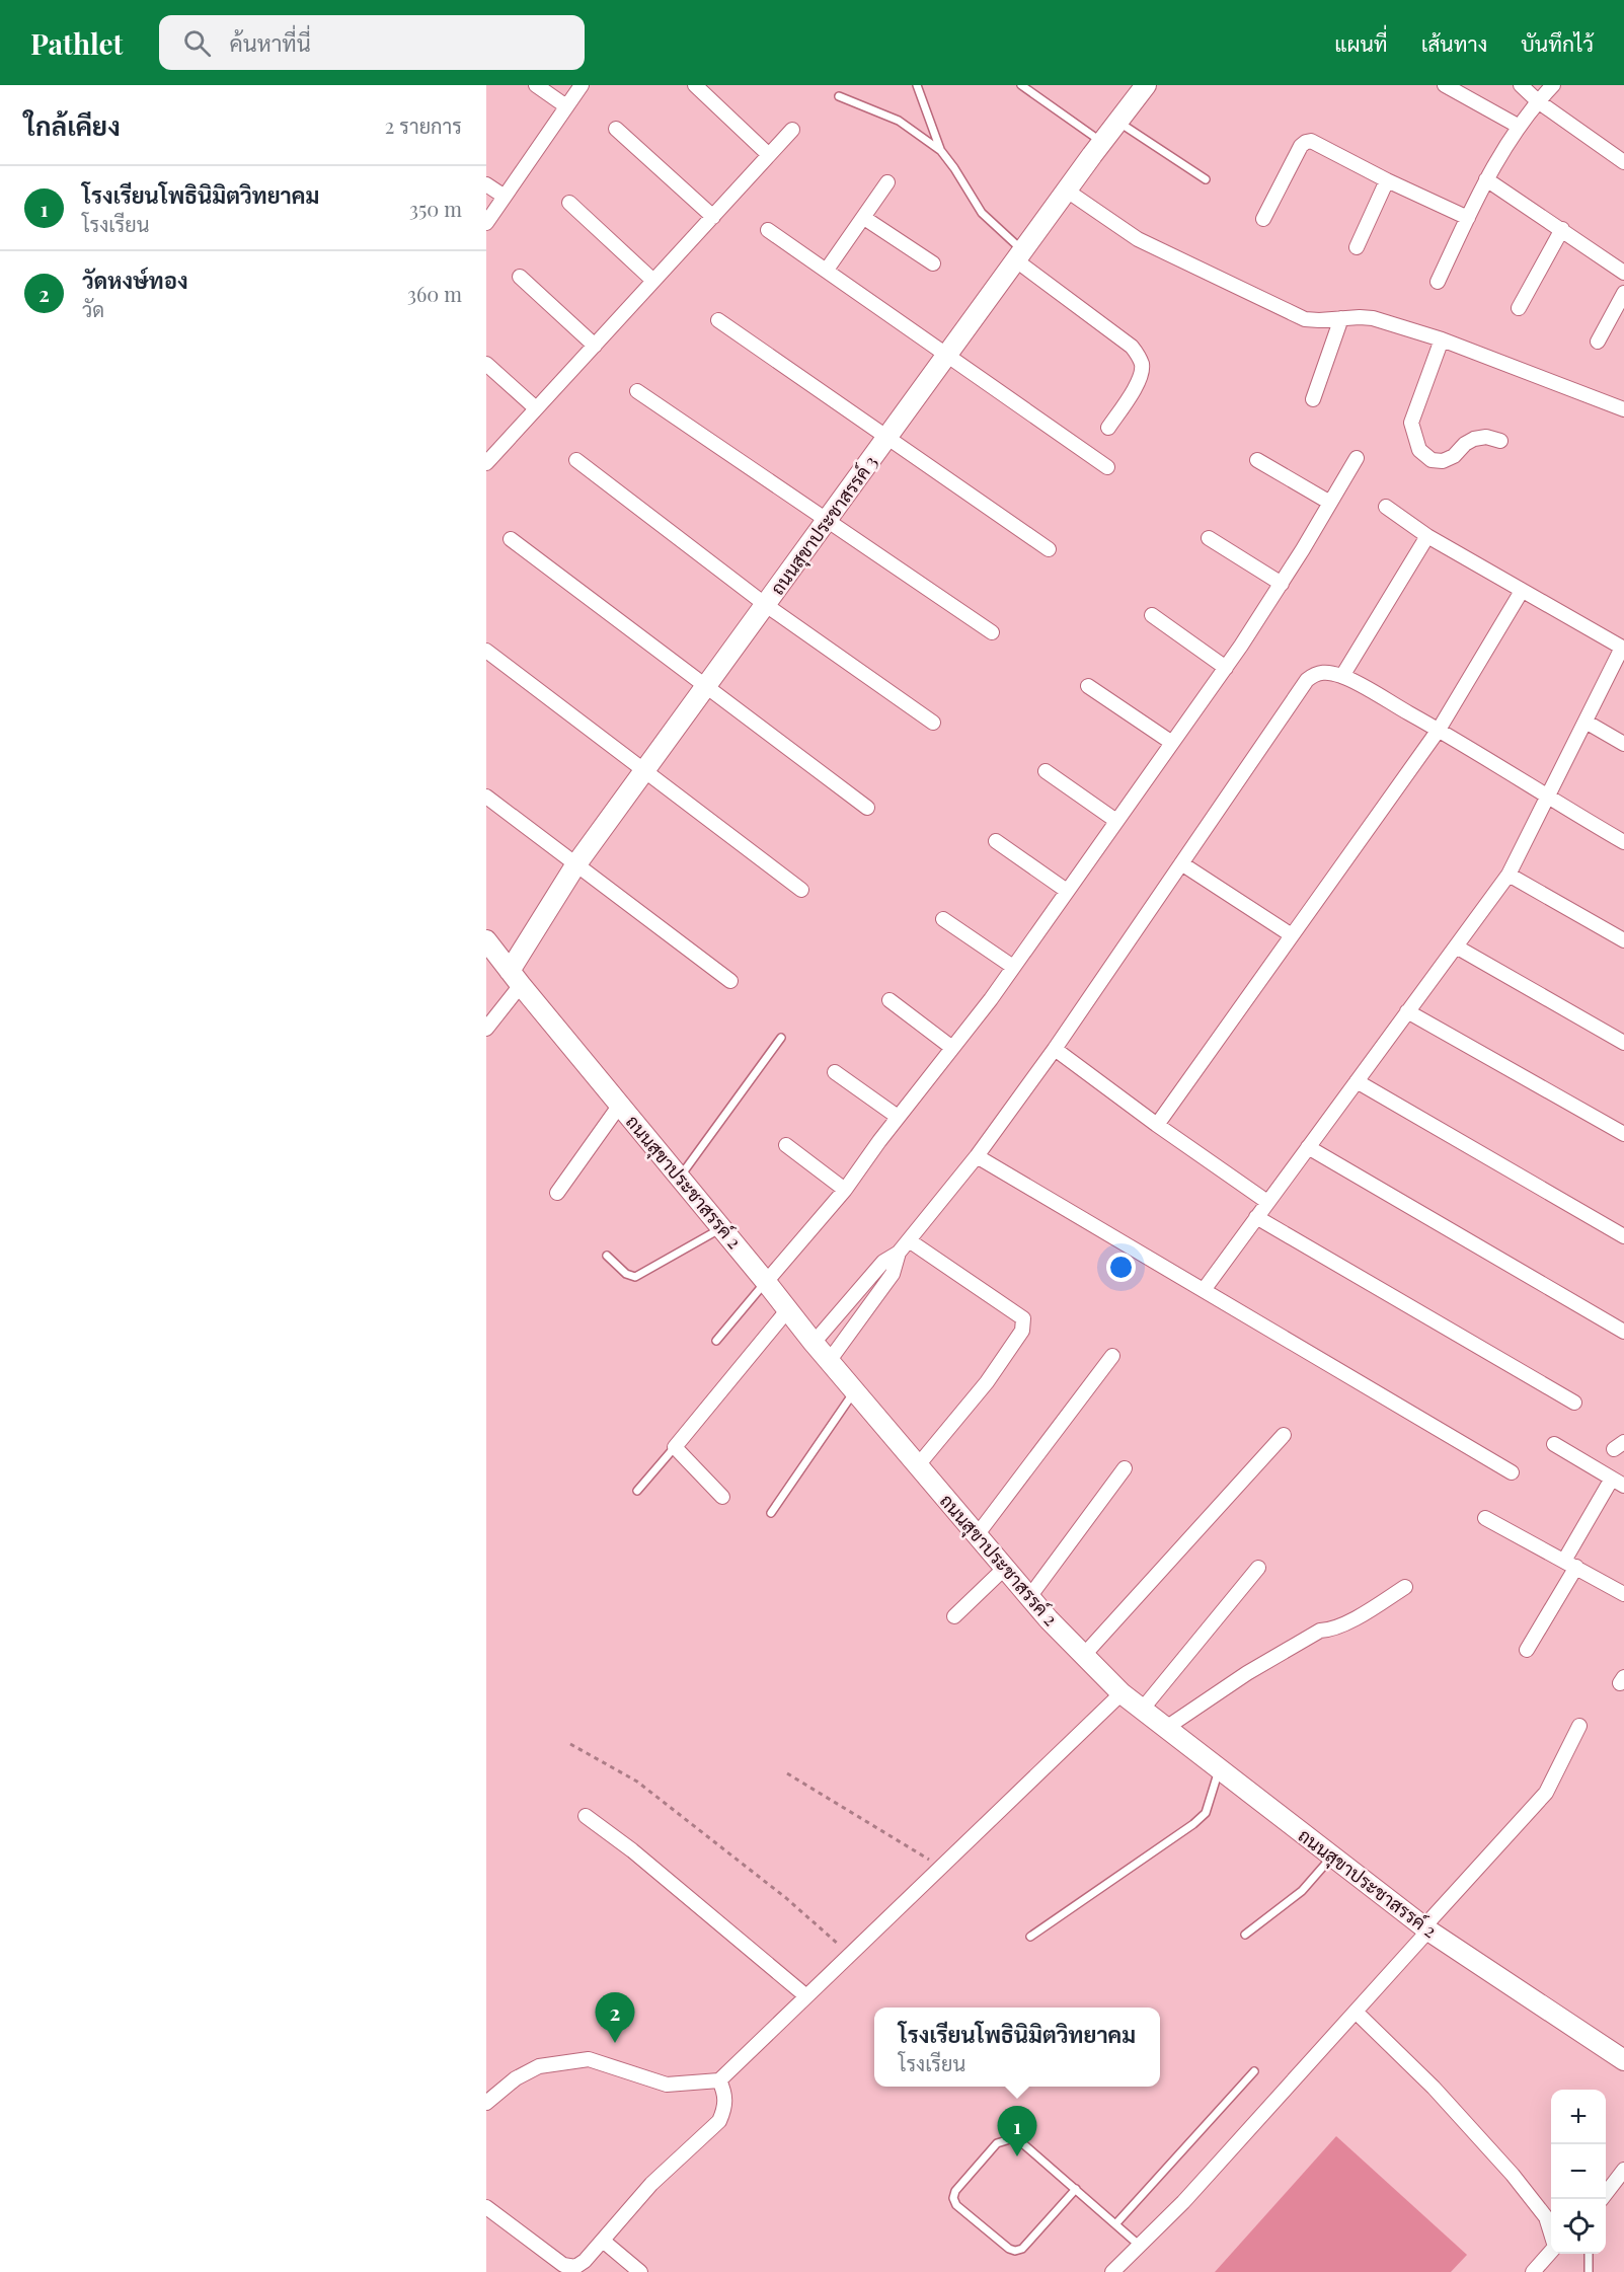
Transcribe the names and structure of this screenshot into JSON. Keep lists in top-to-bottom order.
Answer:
{
  "streets": {
    "street": ["ถนนสุขาประชาสรรค์ 3", "ถนนสุขาประชาสรรค์ 2"]
  },
  "crossings": [
    ["ถนนสุขาประชาสรรค์ 3", "ถนนสุขาประชาสรรค์ 2"]
  ],
  "page": {
    "header": "Pathlet",
    "search": "ค้นหาที่นี่",
    "nav": ["แผนที่", "เส้นทาง", "บันทึกไว้"],
    "heading": ["ใกล้เคียง", "2 รายการ"],
    "list": [
      {
        "mark": "1",
        "name": "โรงเรียนโพธินิมิตวิทยาคม",
        "note": "โรงเรียน",
        "value": "350 m"
      },
      {
        "mark": "2",
        "name": "วัดหงษ์ทอง",
        "note": "วัด",
        "value": "360 m"
      }
    ],
    "pins": ["2", "1"],
    "popup": ["โรงเรียนโพธินิมิตวิทยาคม", "โรงเรียน"],
    "map_buttons": ["+", "−"]
  }
}
